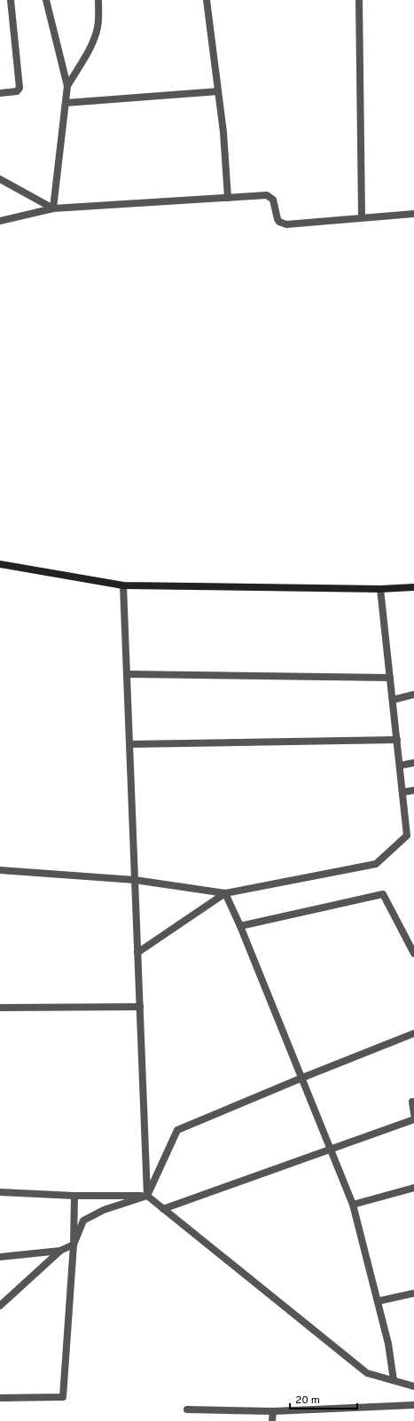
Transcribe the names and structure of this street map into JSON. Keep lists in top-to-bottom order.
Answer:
{
  "scale_bar": "20 m"
}
